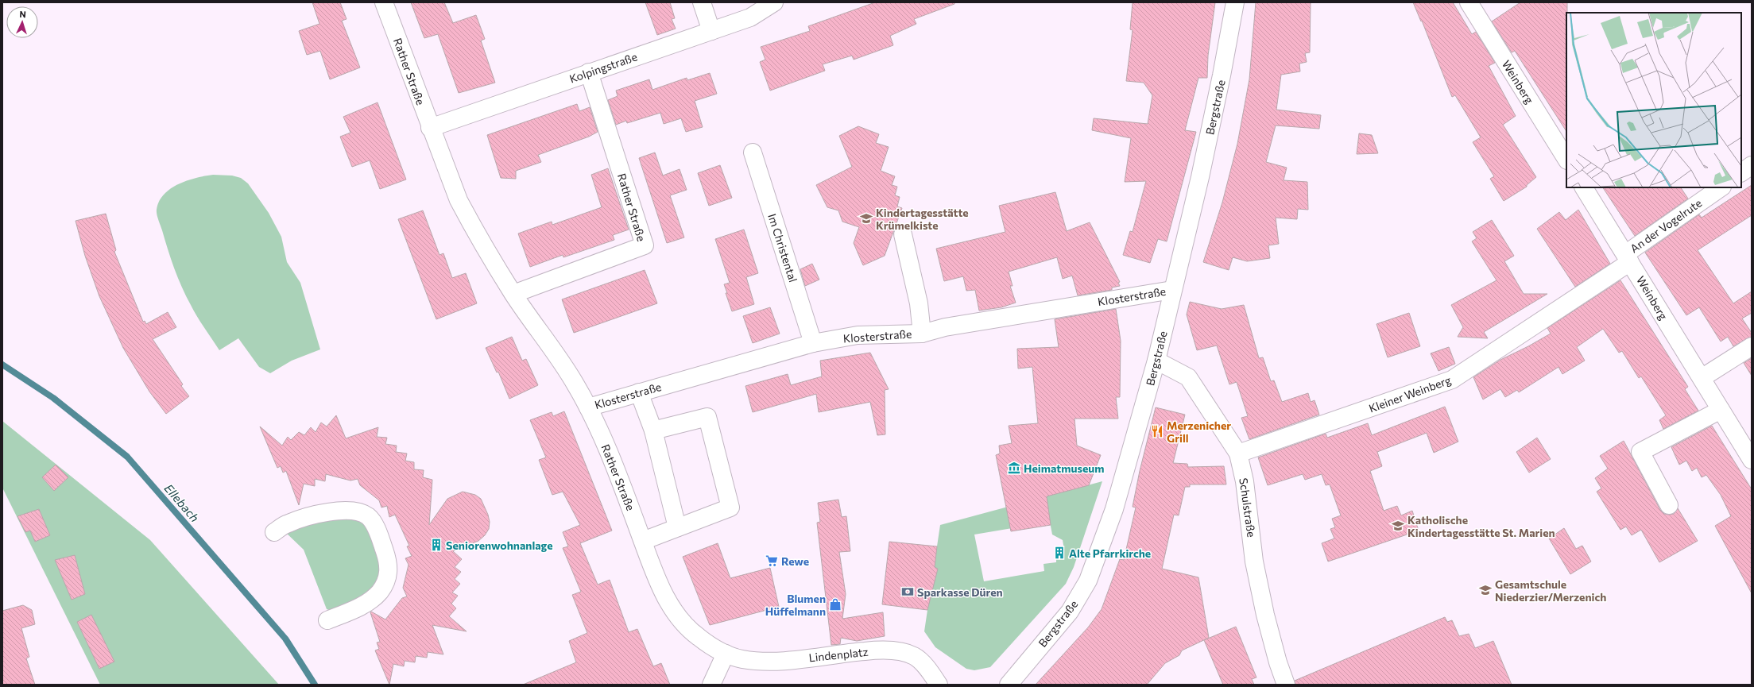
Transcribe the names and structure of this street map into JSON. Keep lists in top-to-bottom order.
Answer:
{
  "streets": {
    "street": [
      "Kolpingstraße",
      "Rather Straße",
      "Weinberg",
      "Bergstraße",
      "An der Vogelrute",
      "Im Christental",
      "Klosterstraße",
      "Kleiner Weinberg",
      "Schulstraße",
      "Lindenplatz"
    ]
  },
  "crossings": [
    ["Kolpingstraße", "Rather Straße"],
    ["Rather Straße", "Klosterstraße"],
    ["Rather Straße", "Lindenplatz"],
    ["Weinberg", "An der Vogelrute"],
    ["Weinberg", "Kleiner Weinberg"],
    ["Bergstraße", "Klosterstraße"],
    ["Bergstraße", "Schulstraße"],
    ["An der Vogelrute", "Kleiner Weinberg"],
    ["Im Christental", "Klosterstraße"],
    ["Kleiner Weinberg", "Schulstraße"]
  ],
  "water": ["Ellebach"],
  "places": {
    "school or university": ["Kindertagesstätte Krümelkiste", "Katholische Kindertagesstätte St. Marien", "Gesamtschule Niederzier/Merzenich"],
    "restaurant": ["Merzenicher Grill"],
    "museum": ["Heimatmuseum"],
    "building": ["Seniorenwohnanlage", "Alte Pfarrkirche"],
    "supermarket": ["Rewe"],
    "bank": ["Sparkasse Düren"],
    "shop": ["Blumen Hüffelmann"]
  },
  "north": "top"
}
